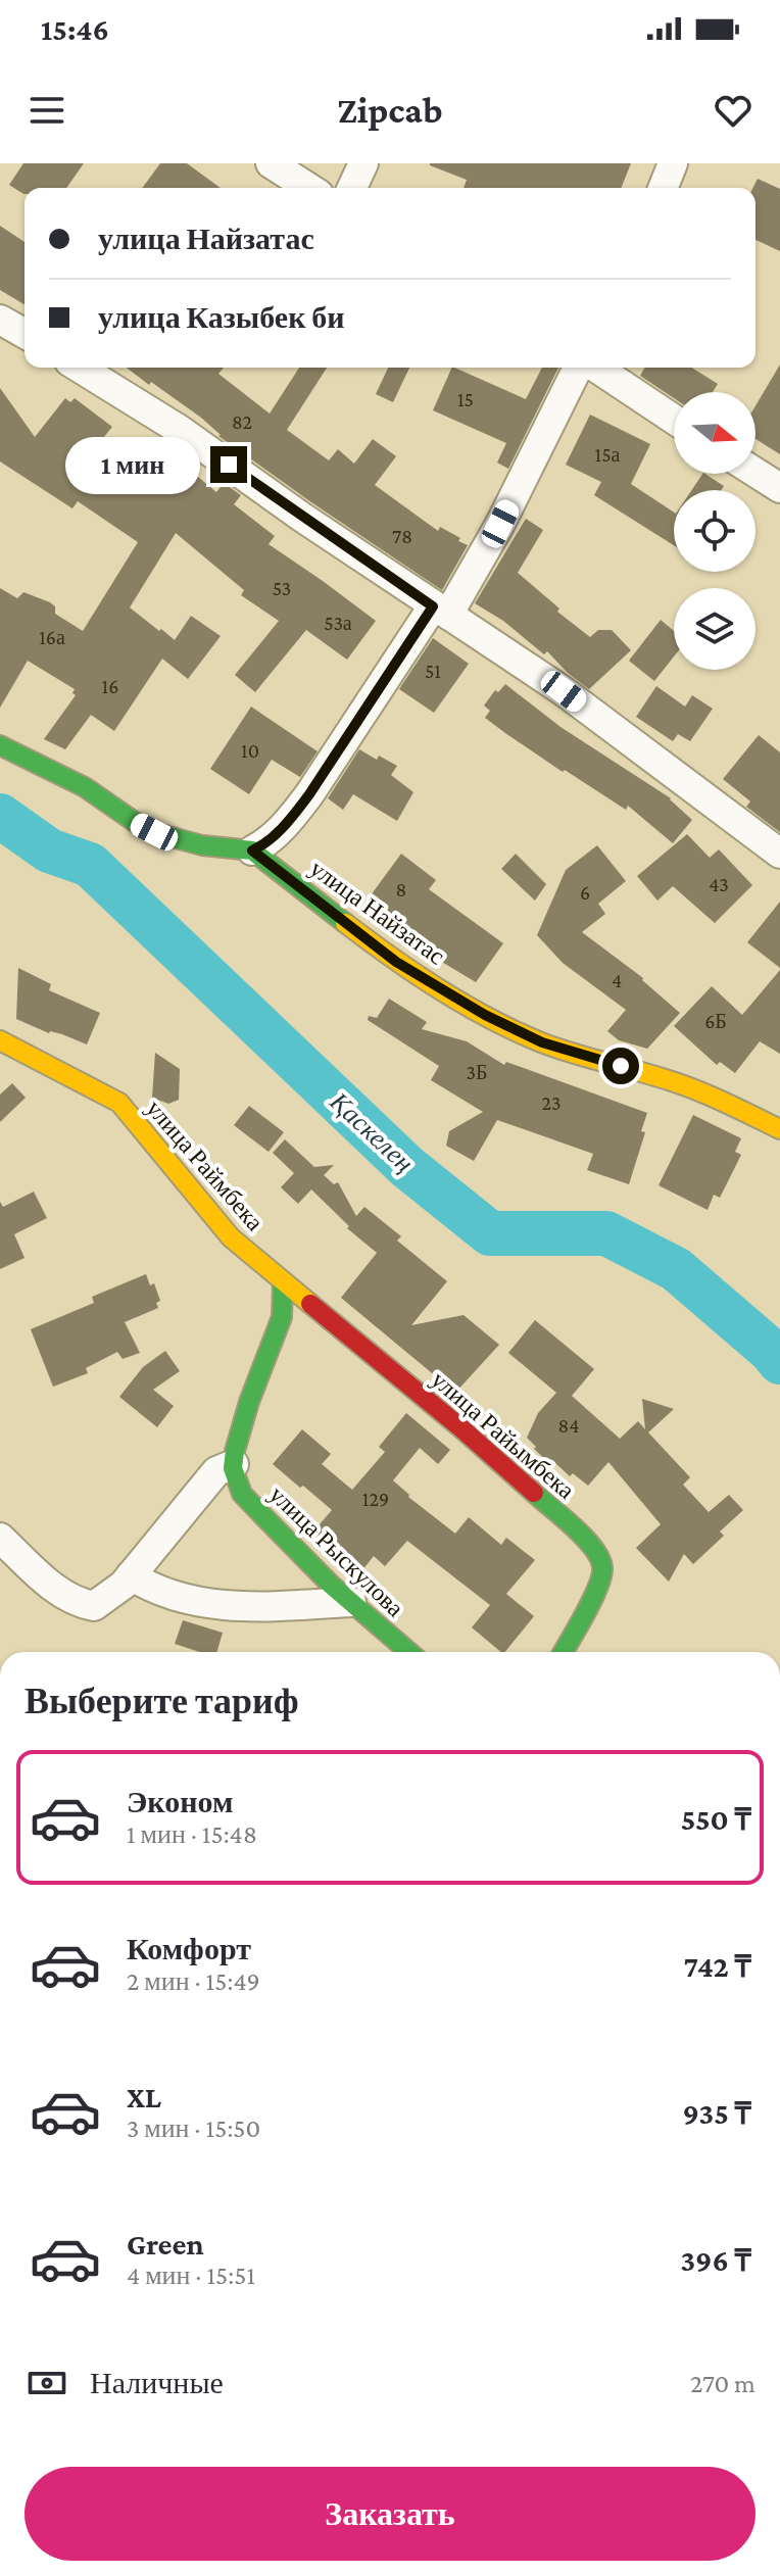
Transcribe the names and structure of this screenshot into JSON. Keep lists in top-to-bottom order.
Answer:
{
  "streets": {
    "street": [
      "улица Найзатас",
      "улица Раймбека",
      "улица Райымбека",
      "улица Рыскулова"
    ]
  },
  "crossings": [
    ["улица Раймбека", "улица Райымбека"]
  ],
  "water": ["Қаскелең"],
  "house_numbers": [
    "15",
    "82",
    "15а",
    "78",
    "53",
    "53а",
    "16а",
    "51",
    "16",
    "10",
    "43",
    "8",
    "6",
    "4",
    "6Б",
    "3Б",
    "23",
    "84",
    "129"
  ],
  "north": "right",
  "page": {
    "status": "15:46",
    "header": "Zipcab",
    "banner": ["улица Найзатас", "улица Казыбек би"],
    "bubble": "1 мин",
    "heading": "Выберите тариф",
    "list": [
      {
        "name": "Эконом",
        "note": "1 мин · 15:48",
        "value": "550 ₸"
      },
      {
        "name": "Комфорт",
        "note": "2 мин · 15:49",
        "value": "742 ₸"
      },
      {
        "name": "XL",
        "note": "3 мин · 15:50",
        "value": "935 ₸"
      },
      {
        "name": "Green",
        "note": "4 мин · 15:51",
        "value": "396 ₸"
      }
    ],
    "pay": ["Наличные", "270 m"],
    "buttons": "Заказать"
  }
}
